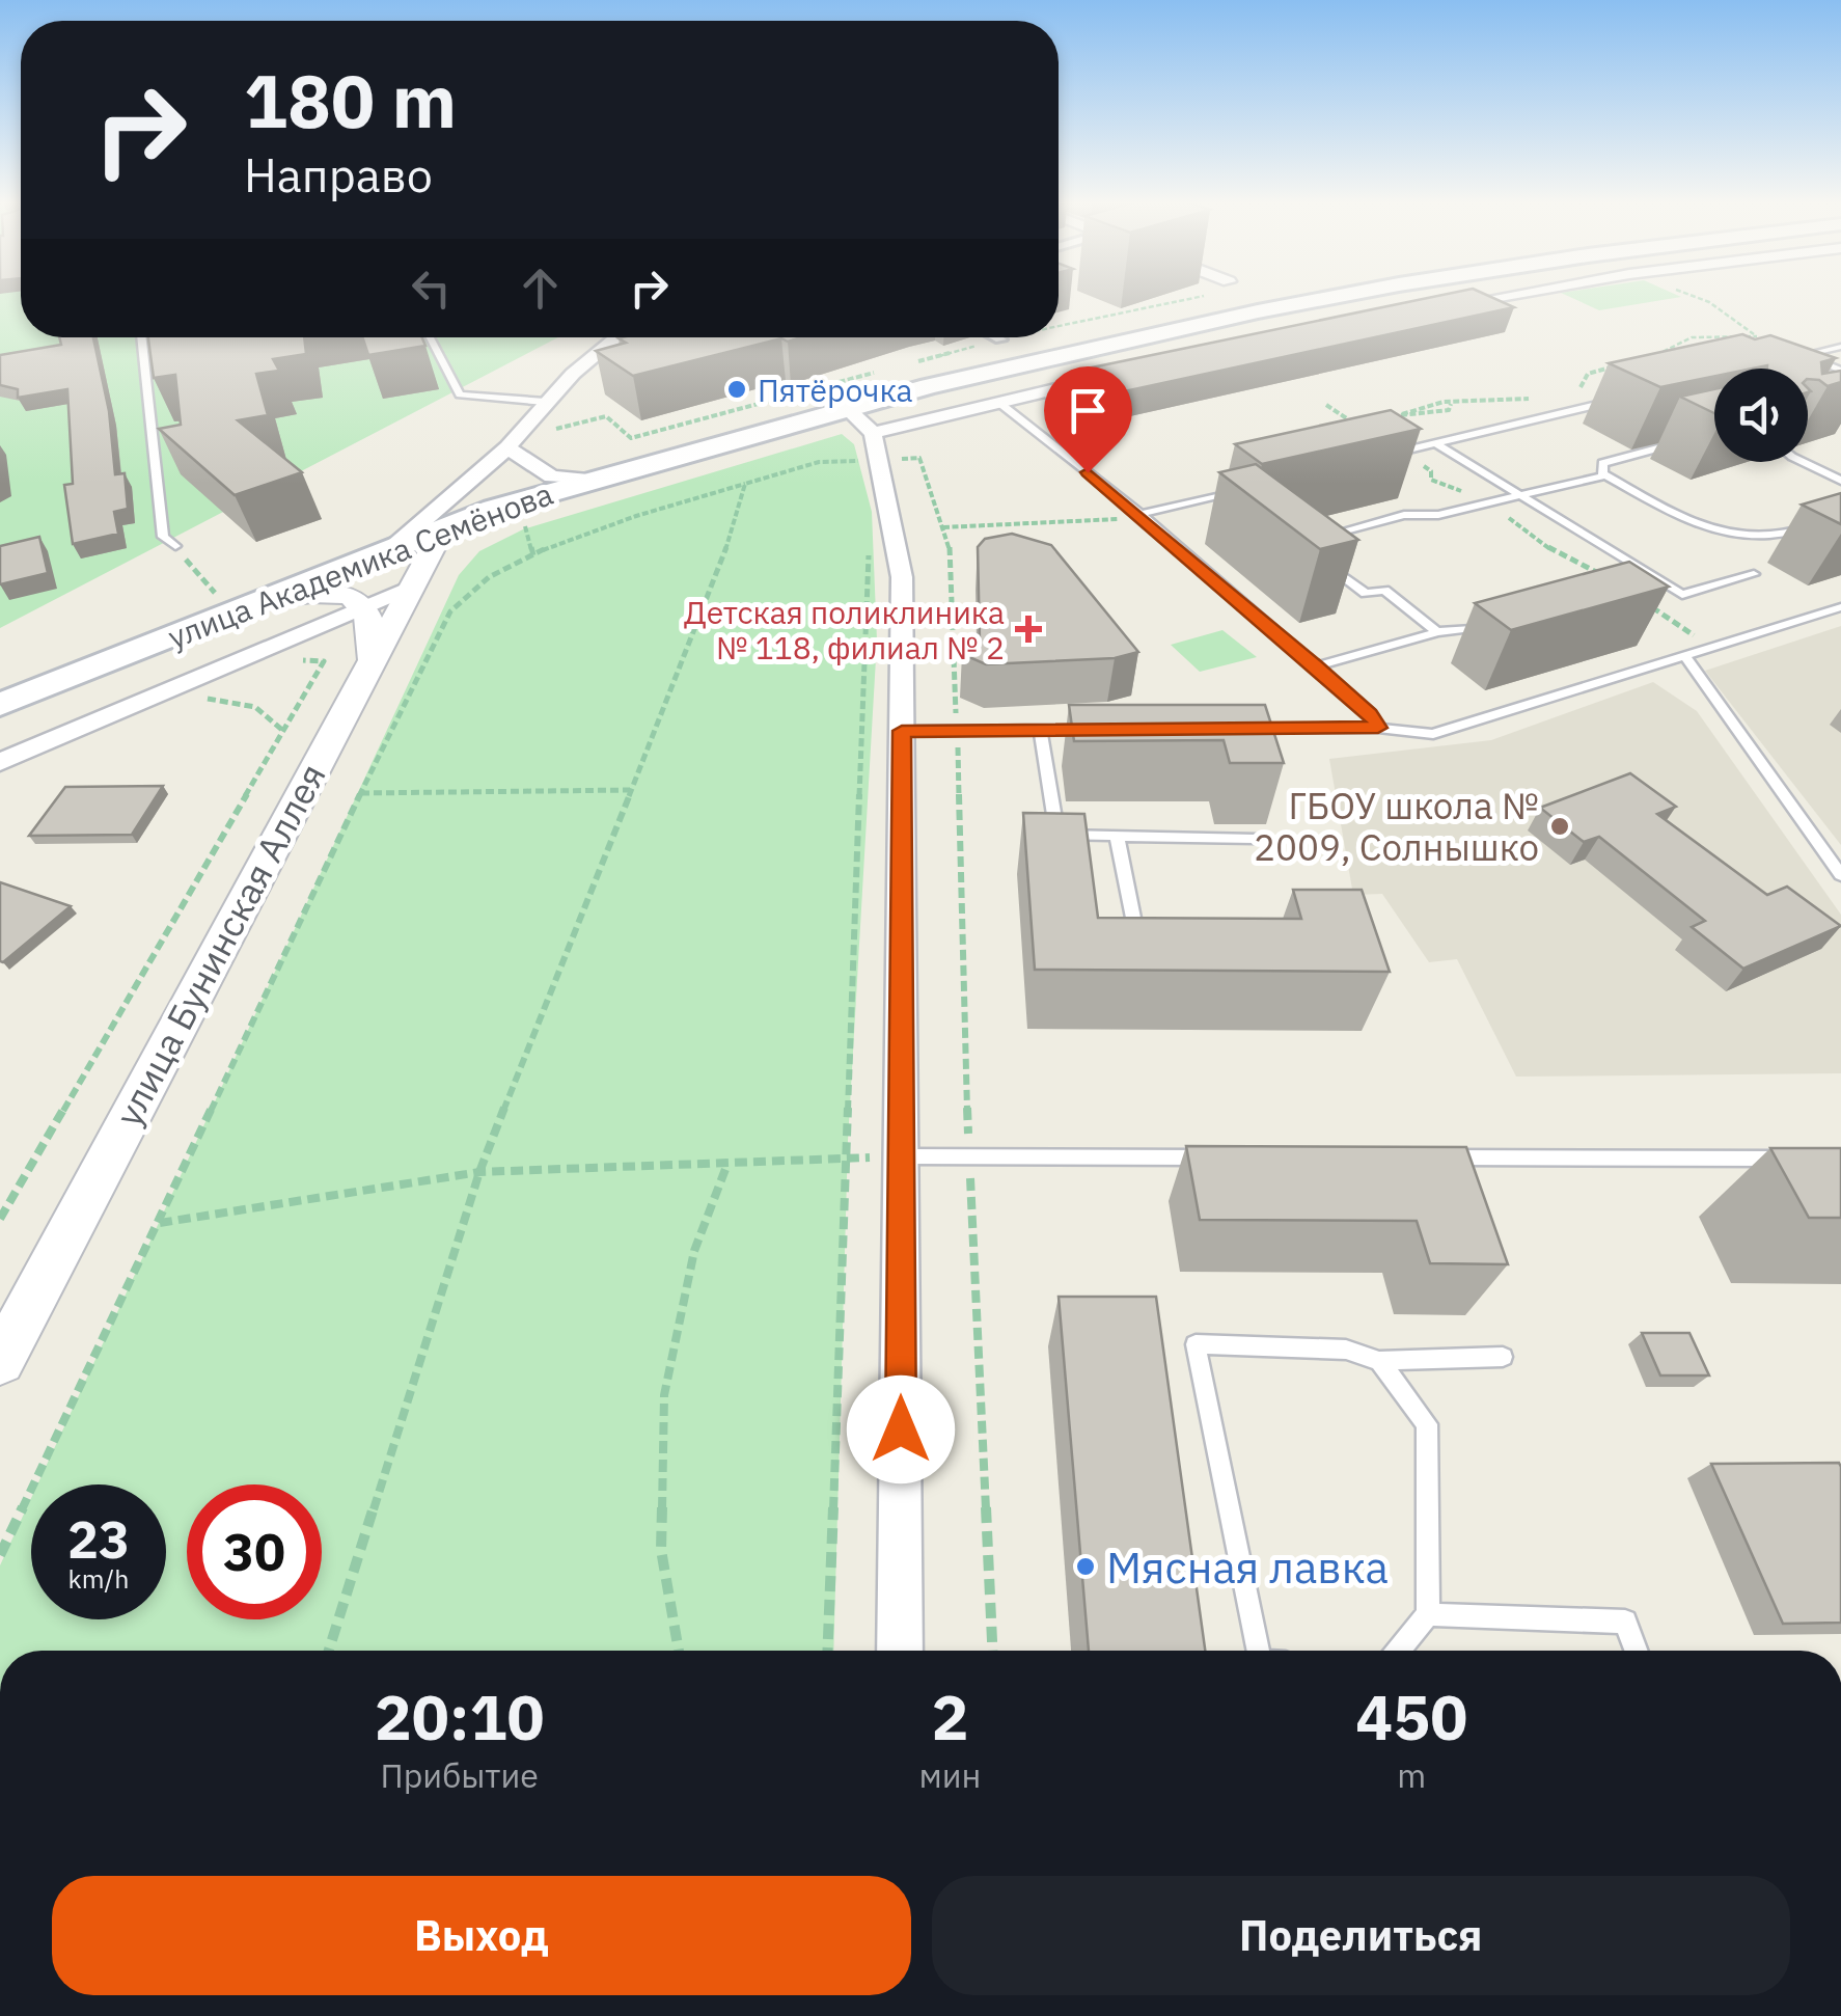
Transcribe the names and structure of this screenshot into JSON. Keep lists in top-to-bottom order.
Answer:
{
  "streets": {
    "main road": ["улица Академика Семёнова"],
    "street": ["улица Бунинская Аллея"]
  },
  "crossings": [
    ["улица Академика Семёнова", "улица Бунинская Аллея"]
  ],
  "places": {
    "other": ["Пятёрочка", "ГБОУ школа № 2009, Солнышко", "Мясная лавка"],
    "health": ["Детская поликлиника № 118, филиал № 2"]
  },
  "page": {
    "turn": ["180 m", "Направо"],
    "speed": "23 km/h",
    "limit": "30",
    "eta": [
      "20:10",
      "Прибытие",
      "2",
      "мин",
      "450",
      "m"
    ],
    "buttons": ["Выход", "Поделиться"]
  }
}
